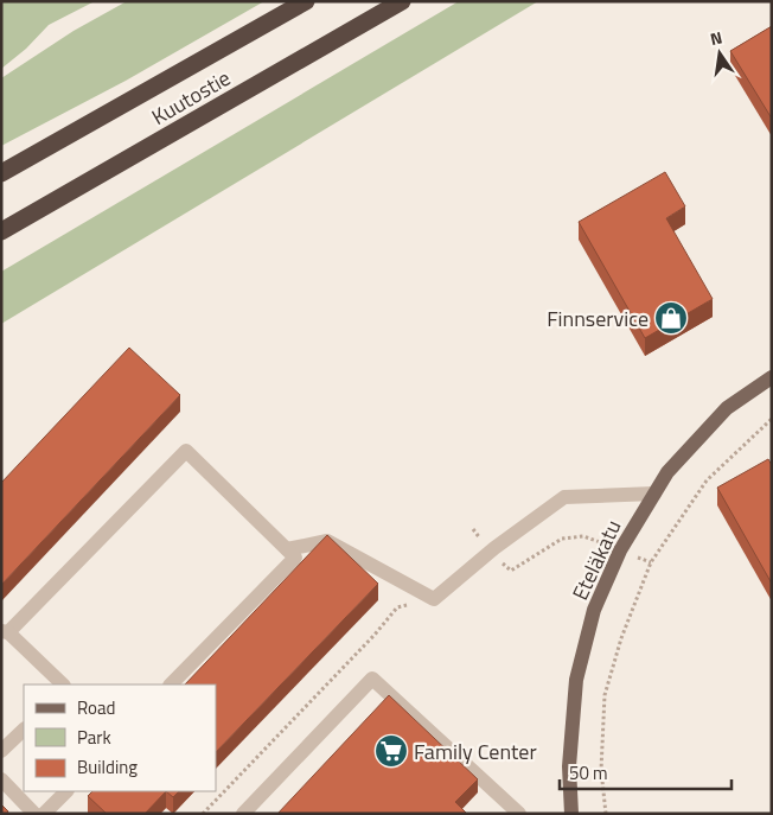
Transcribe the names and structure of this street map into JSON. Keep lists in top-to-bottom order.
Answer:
{
  "streets": {
    "highway": ["Kuutostie"],
    "main road": ["Eteläkatu"]
  },
  "places": {
    "shop": ["Finnservice"],
    "supermarket": ["Family Center"]
  },
  "legend": ["Road", "Park", "Building"],
  "scale_bar": "50 m",
  "north": "top"
}
